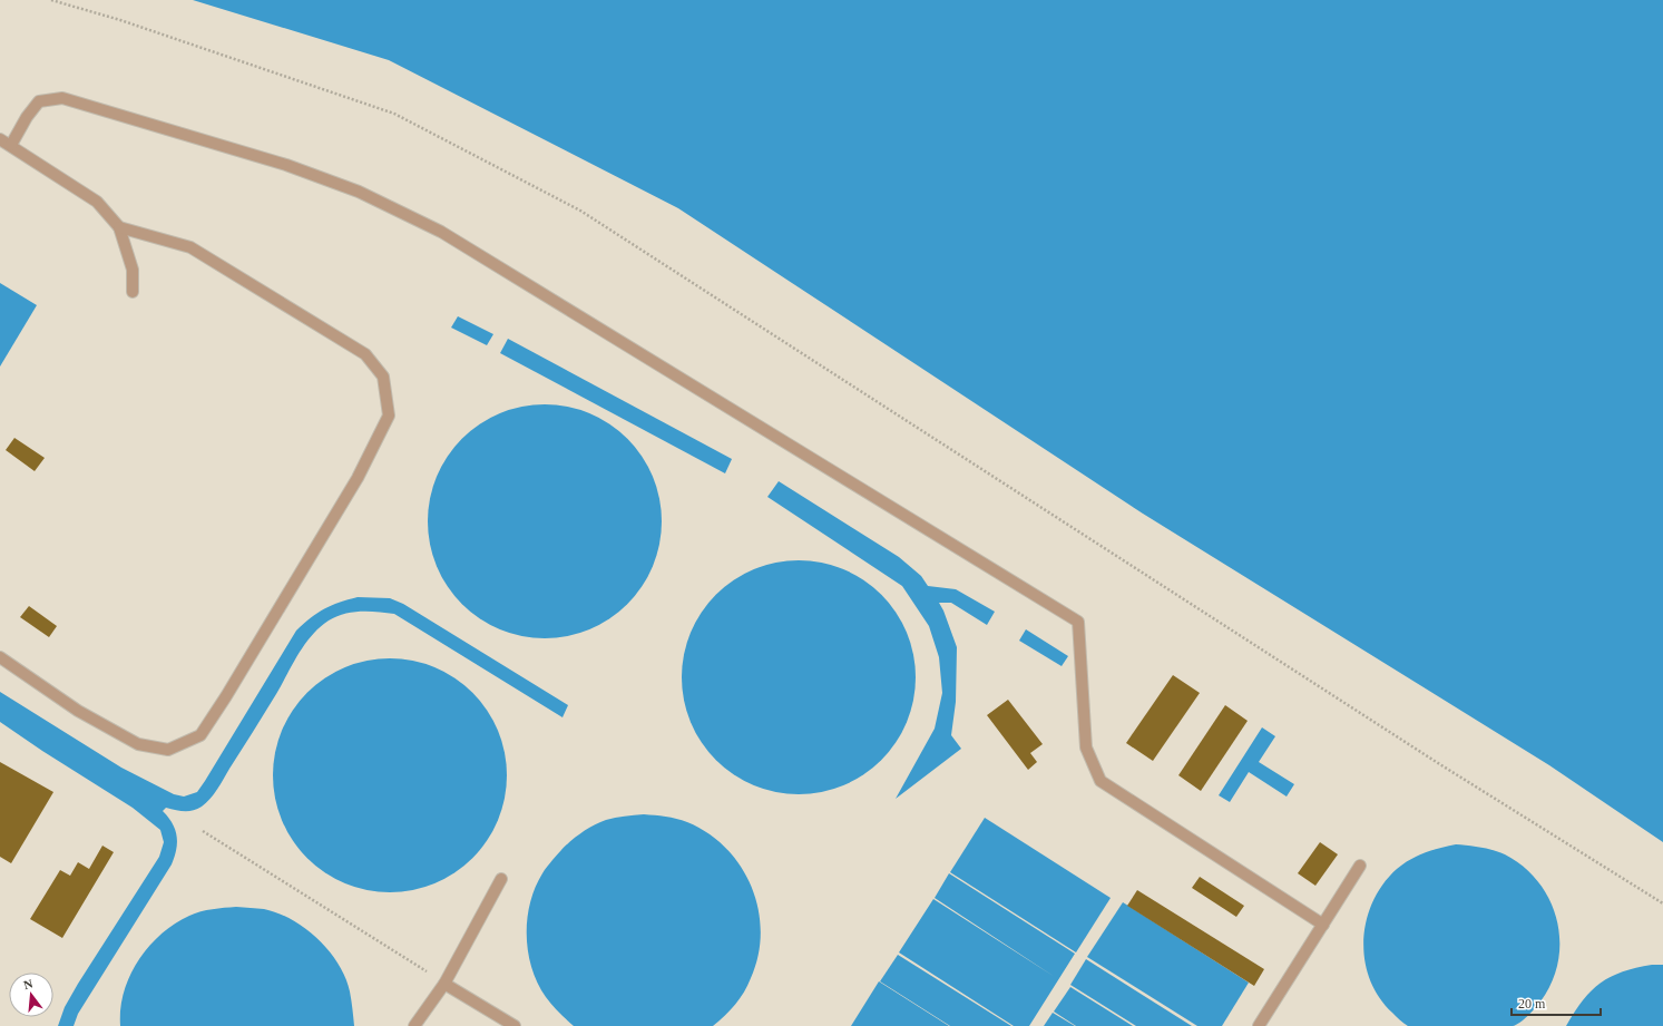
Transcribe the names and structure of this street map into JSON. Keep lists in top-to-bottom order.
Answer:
{
  "scale_bar": "20 m",
  "north": "top"
}
